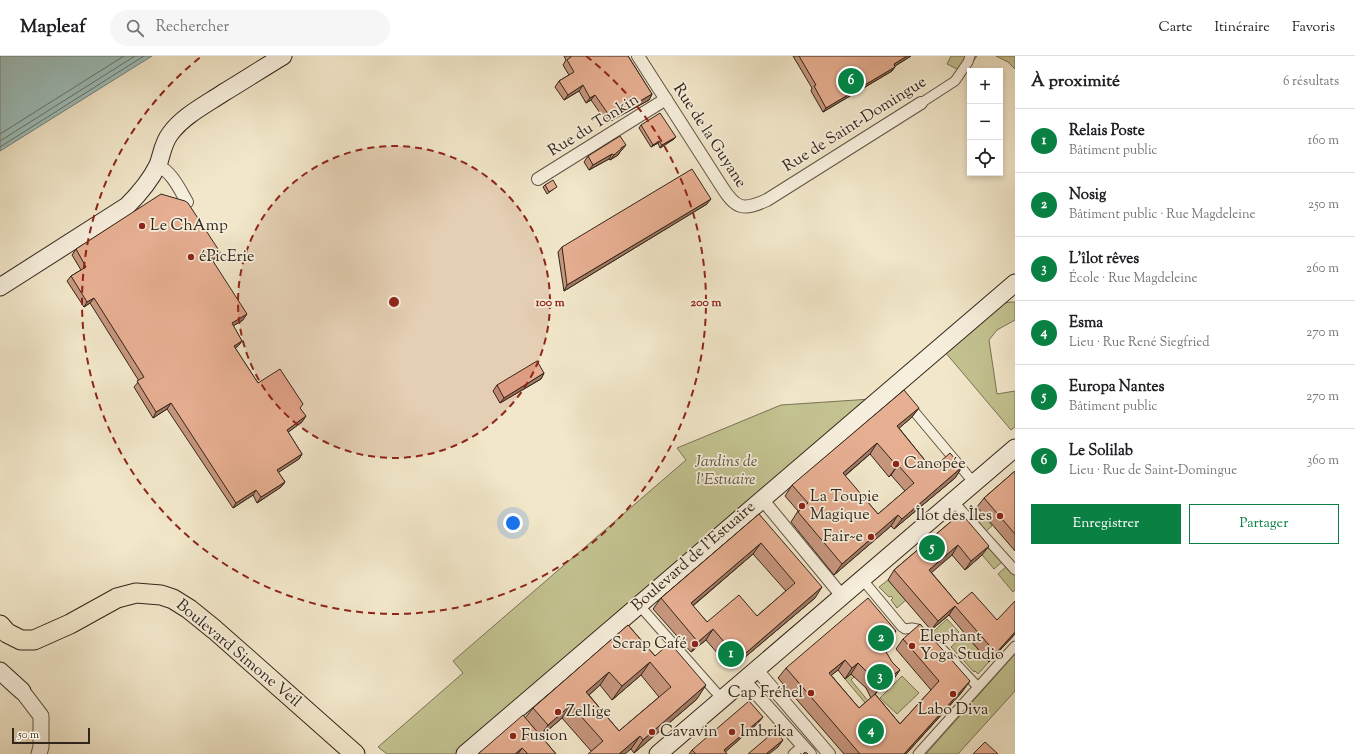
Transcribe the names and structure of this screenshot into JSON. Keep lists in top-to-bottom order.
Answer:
{
  "streets": {
    "main road": ["Boulevard de l'Estuaire", "Boulevard Simone Veil"],
    "street": ["Rue de Saint-Domingue", "Rue du Tonkin", "Rue de la Guyane"]
  },
  "crossings": [
    ["Rue de Saint-Domingue", "Rue de la Guyane"],
    ["Rue du Tonkin", "Rue de la Guyane"]
  ],
  "parks": ["Jardins de l'Estuaire"],
  "places": [
    "Le ChAmp",
    "éPicErie",
    "Canopée",
    "La Toupie Magique",
    "Îlot des Îles",
    "Fair~e",
    "Scrap Café",
    "Elephant Yoga Studio",
    "Cap Fréhel",
    "Labo Diva",
    "Zellige",
    "Cavavin",
    "Imbrika",
    "Fusion"
  ],
  "scale_bar": "50 m",
  "page": {
    "header": "Mapleaf",
    "search": "Rechercher",
    "nav": ["Carte", "Itinéraire", "Favoris"],
    "heading": ["À proximité", "6 résultats"],
    "pins": [
      "6",
      "5",
      "2",
      "1",
      "3",
      "4"
    ],
    "map_buttons": ["+", "−"],
    "list": [
      {
        "mark": "1",
        "name": "Relais Poste",
        "note": "Bâtiment public",
        "value": "160 m"
      },
      {
        "mark": "2",
        "name": "Nosig",
        "note": "Bâtiment public · Rue Magdeleine",
        "value": "250 m"
      },
      {
        "mark": "3",
        "name": "L'îlot rêves",
        "note": "École · Rue Magdeleine",
        "value": "260 m"
      },
      {
        "mark": "4",
        "name": "Esma",
        "note": "Lieu · Rue René Siegfried",
        "value": "270 m"
      },
      {
        "mark": "5",
        "name": "Europa Nantes",
        "note": "Bâtiment public",
        "value": "270 m"
      },
      {
        "mark": "6",
        "name": "Le Solilab",
        "note": "Lieu · Rue de Saint-Domingue",
        "value": "360 m"
      }
    ],
    "buttons": ["Enregistrer", "Partager"],
    "scale": "50 m"
  },
  "rings": ["100 m", "200 m"]
}
